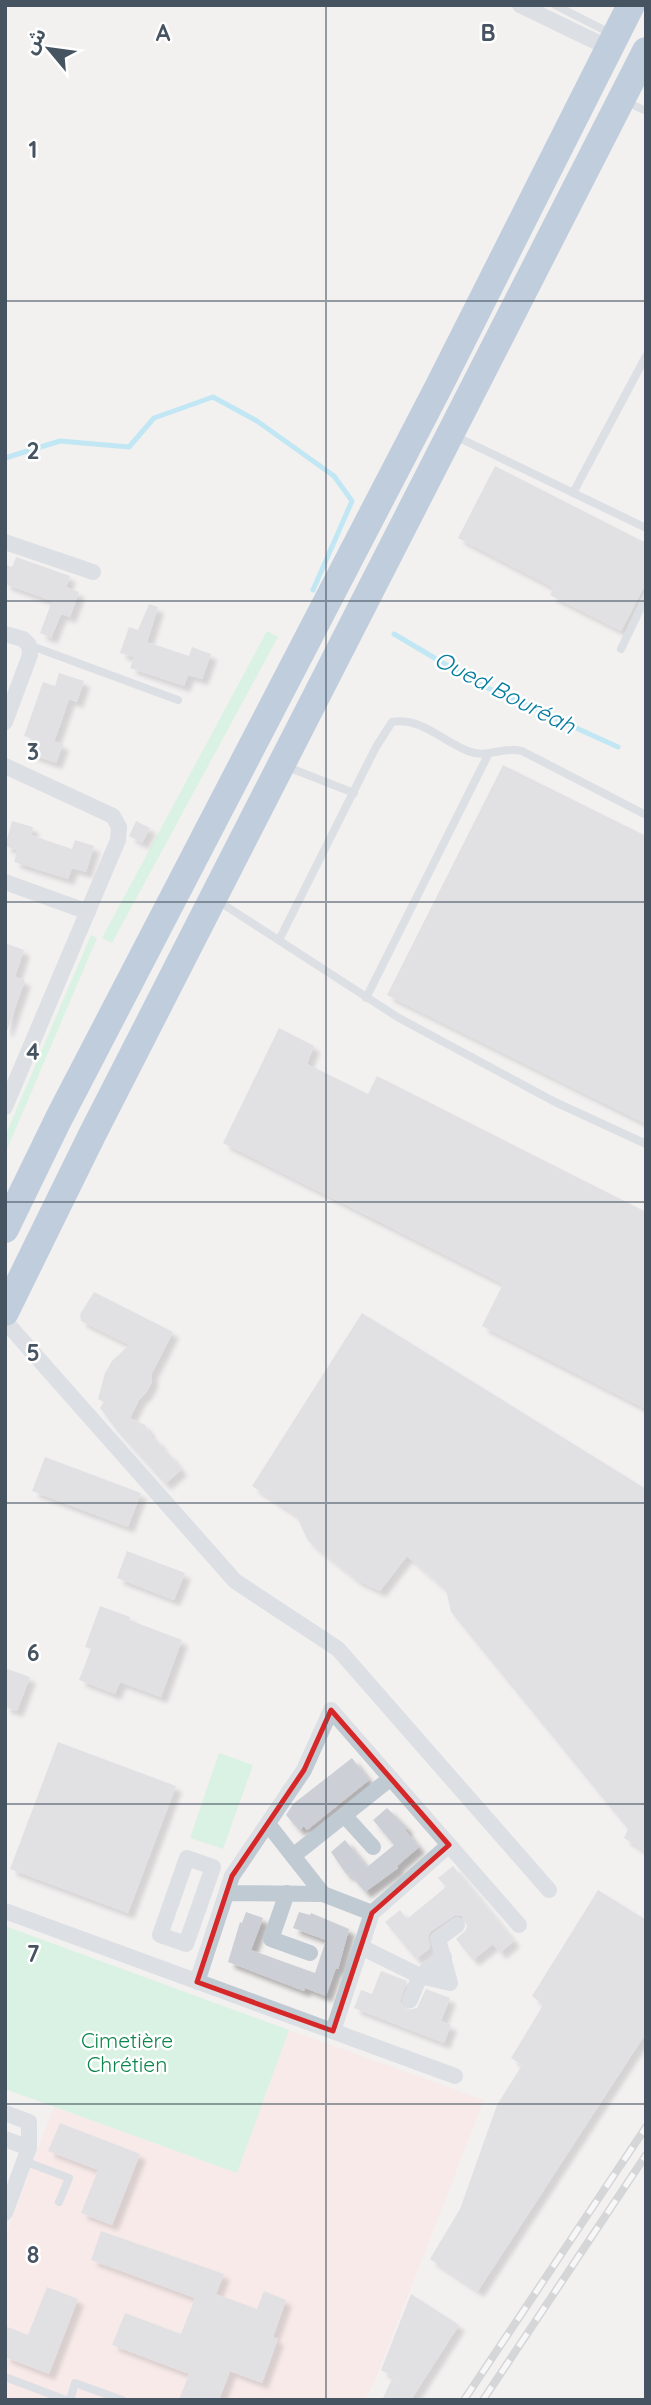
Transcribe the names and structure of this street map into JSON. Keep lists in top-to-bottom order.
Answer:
{
  "water": ["Oued Bouréah"],
  "parks": ["Cimetière Chrétien"],
  "north": "top left",
  "grid": {
    "columns": ["A", "B"],
    "rows": [
      "1",
      "2",
      "3",
      "4",
      "5",
      "6",
      "7",
      "8"
    ]
  }
}
